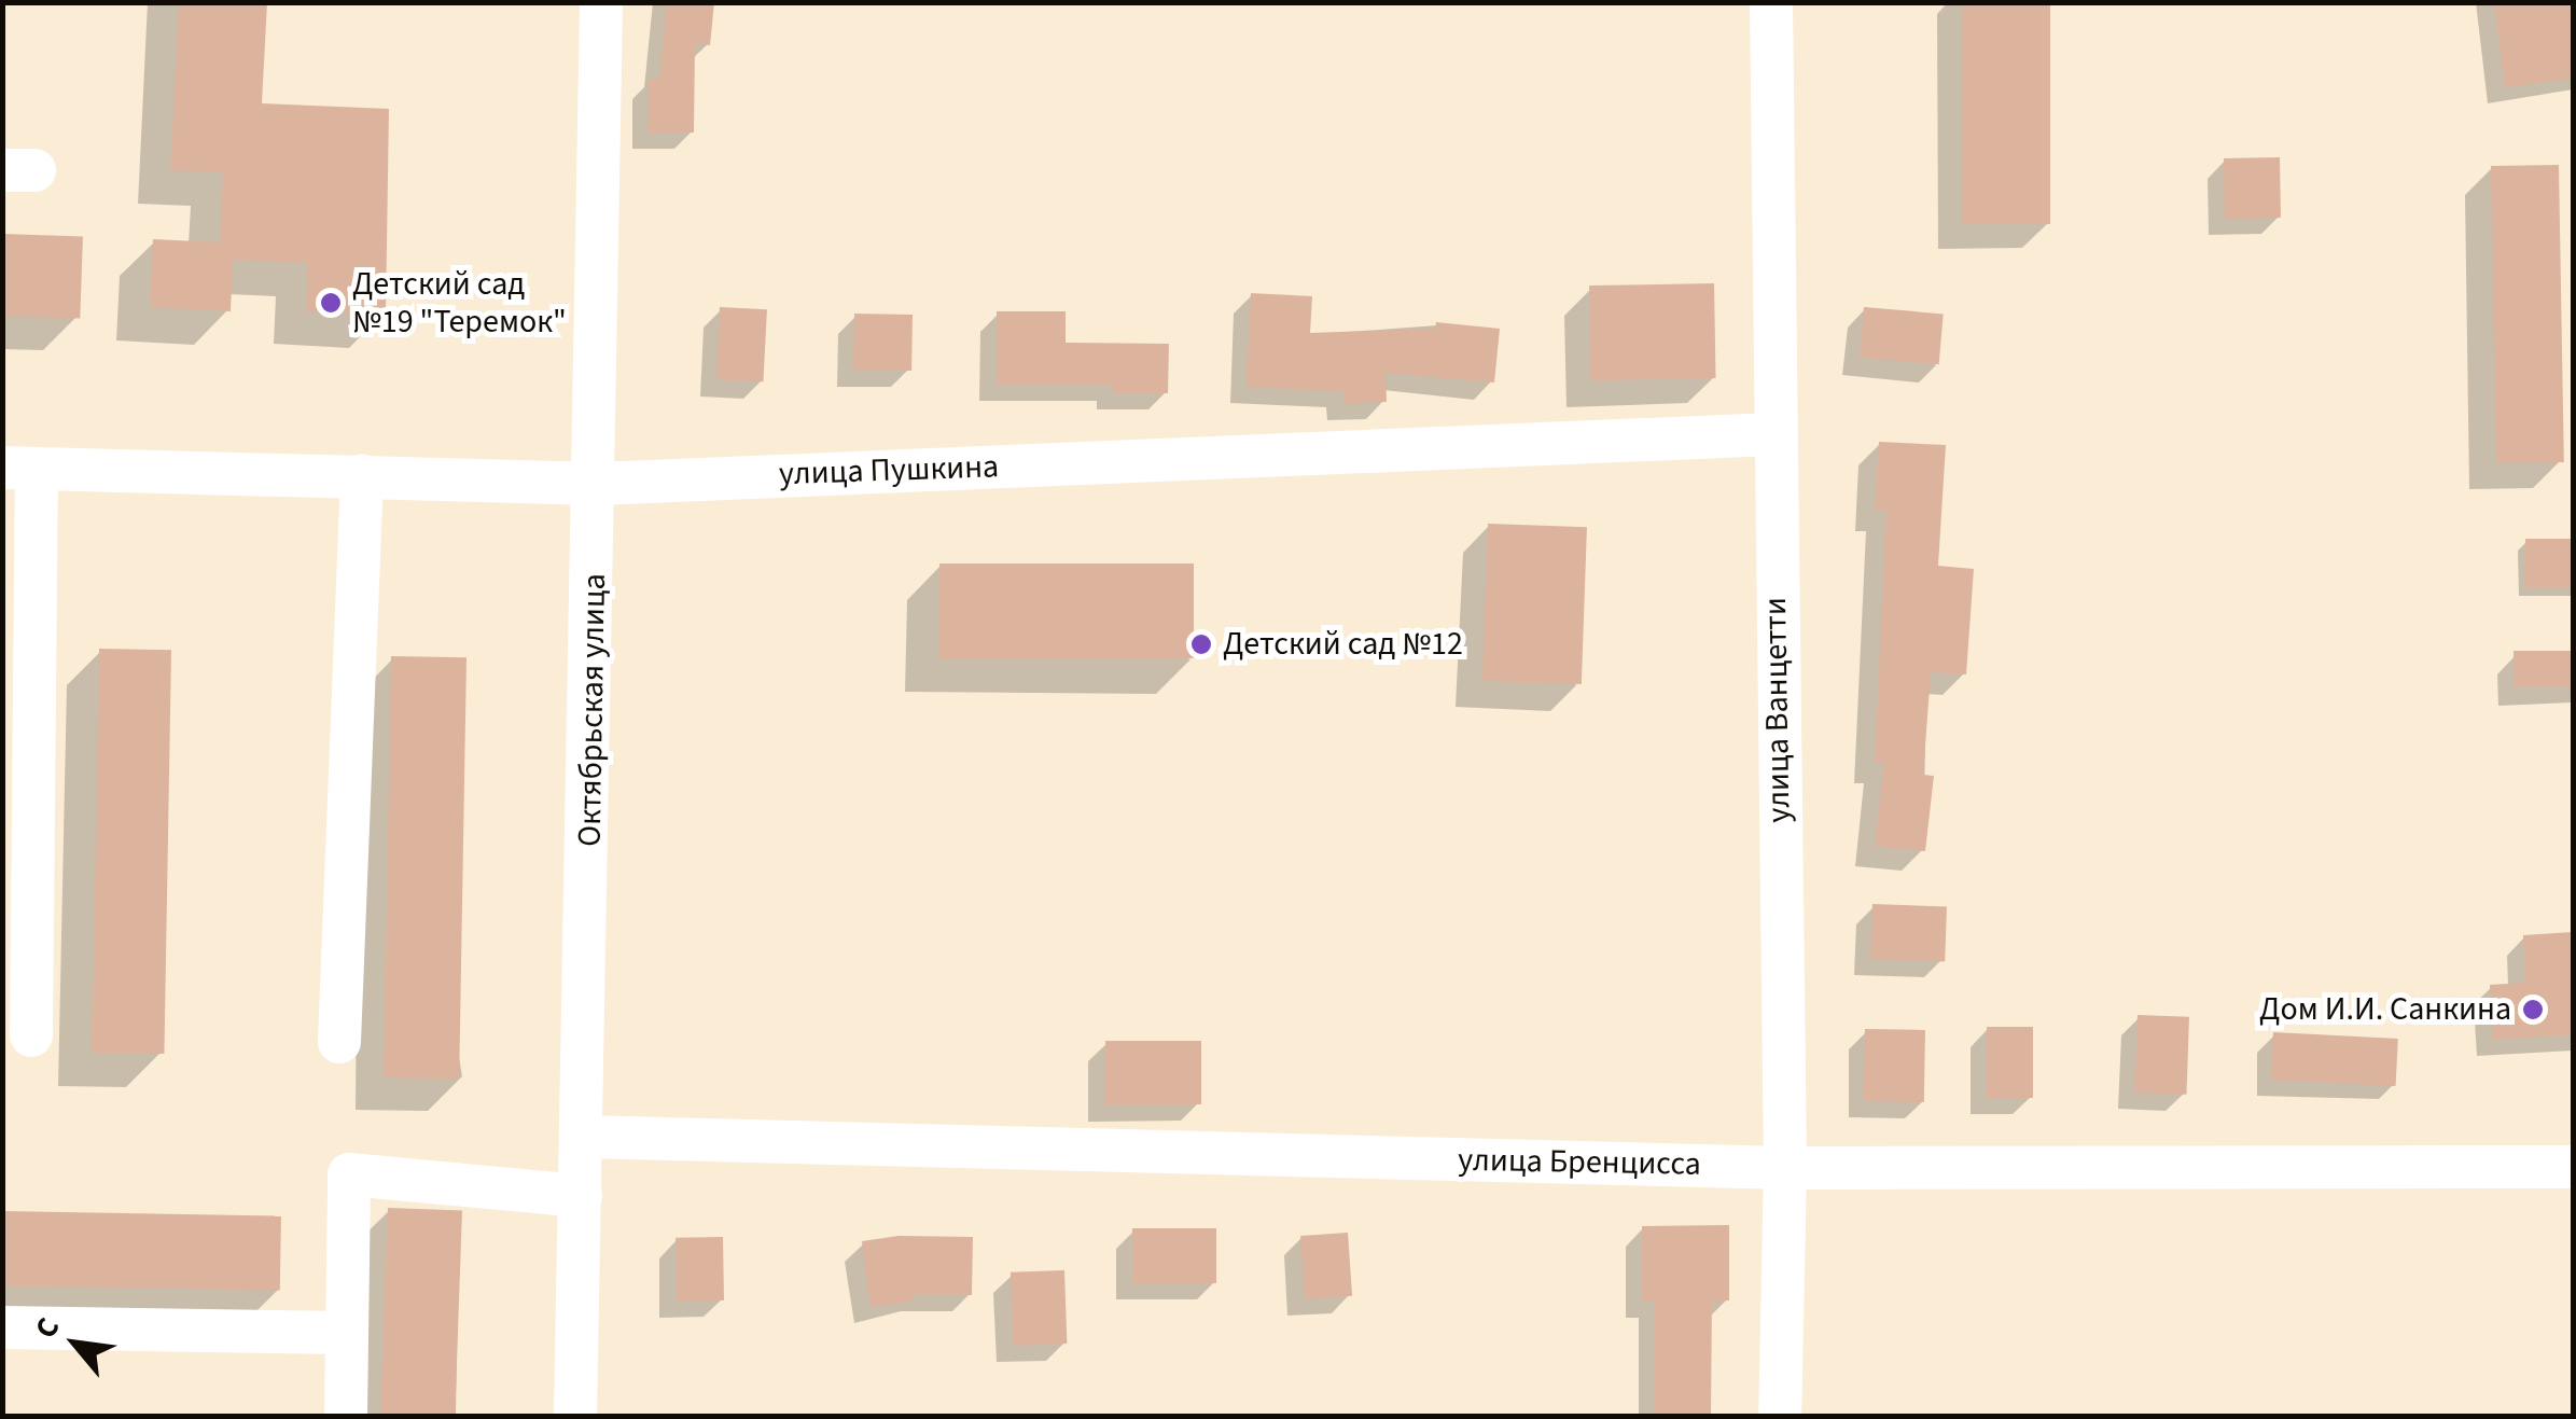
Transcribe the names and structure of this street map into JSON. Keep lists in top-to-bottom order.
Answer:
{
  "streets": {
    "street": [
      "улица Пушкина",
      "Октябрьская улица",
      "улица Ванцетти",
      "улица Бренцисса"
    ]
  },
  "crossings": [
    ["улица Пушкина", "Октябрьская улица"],
    ["улица Пушкина", "улица Ванцетти"],
    ["Октябрьская улица", "улица Бренцисса"],
    ["улица Ванцетти", "улица Бренцисса"]
  ],
  "places": ["Детский сад №19 \"Теремок\"", "Детский сад №12", "Дом И.И. Санкина"],
  "north": "top left"
}
